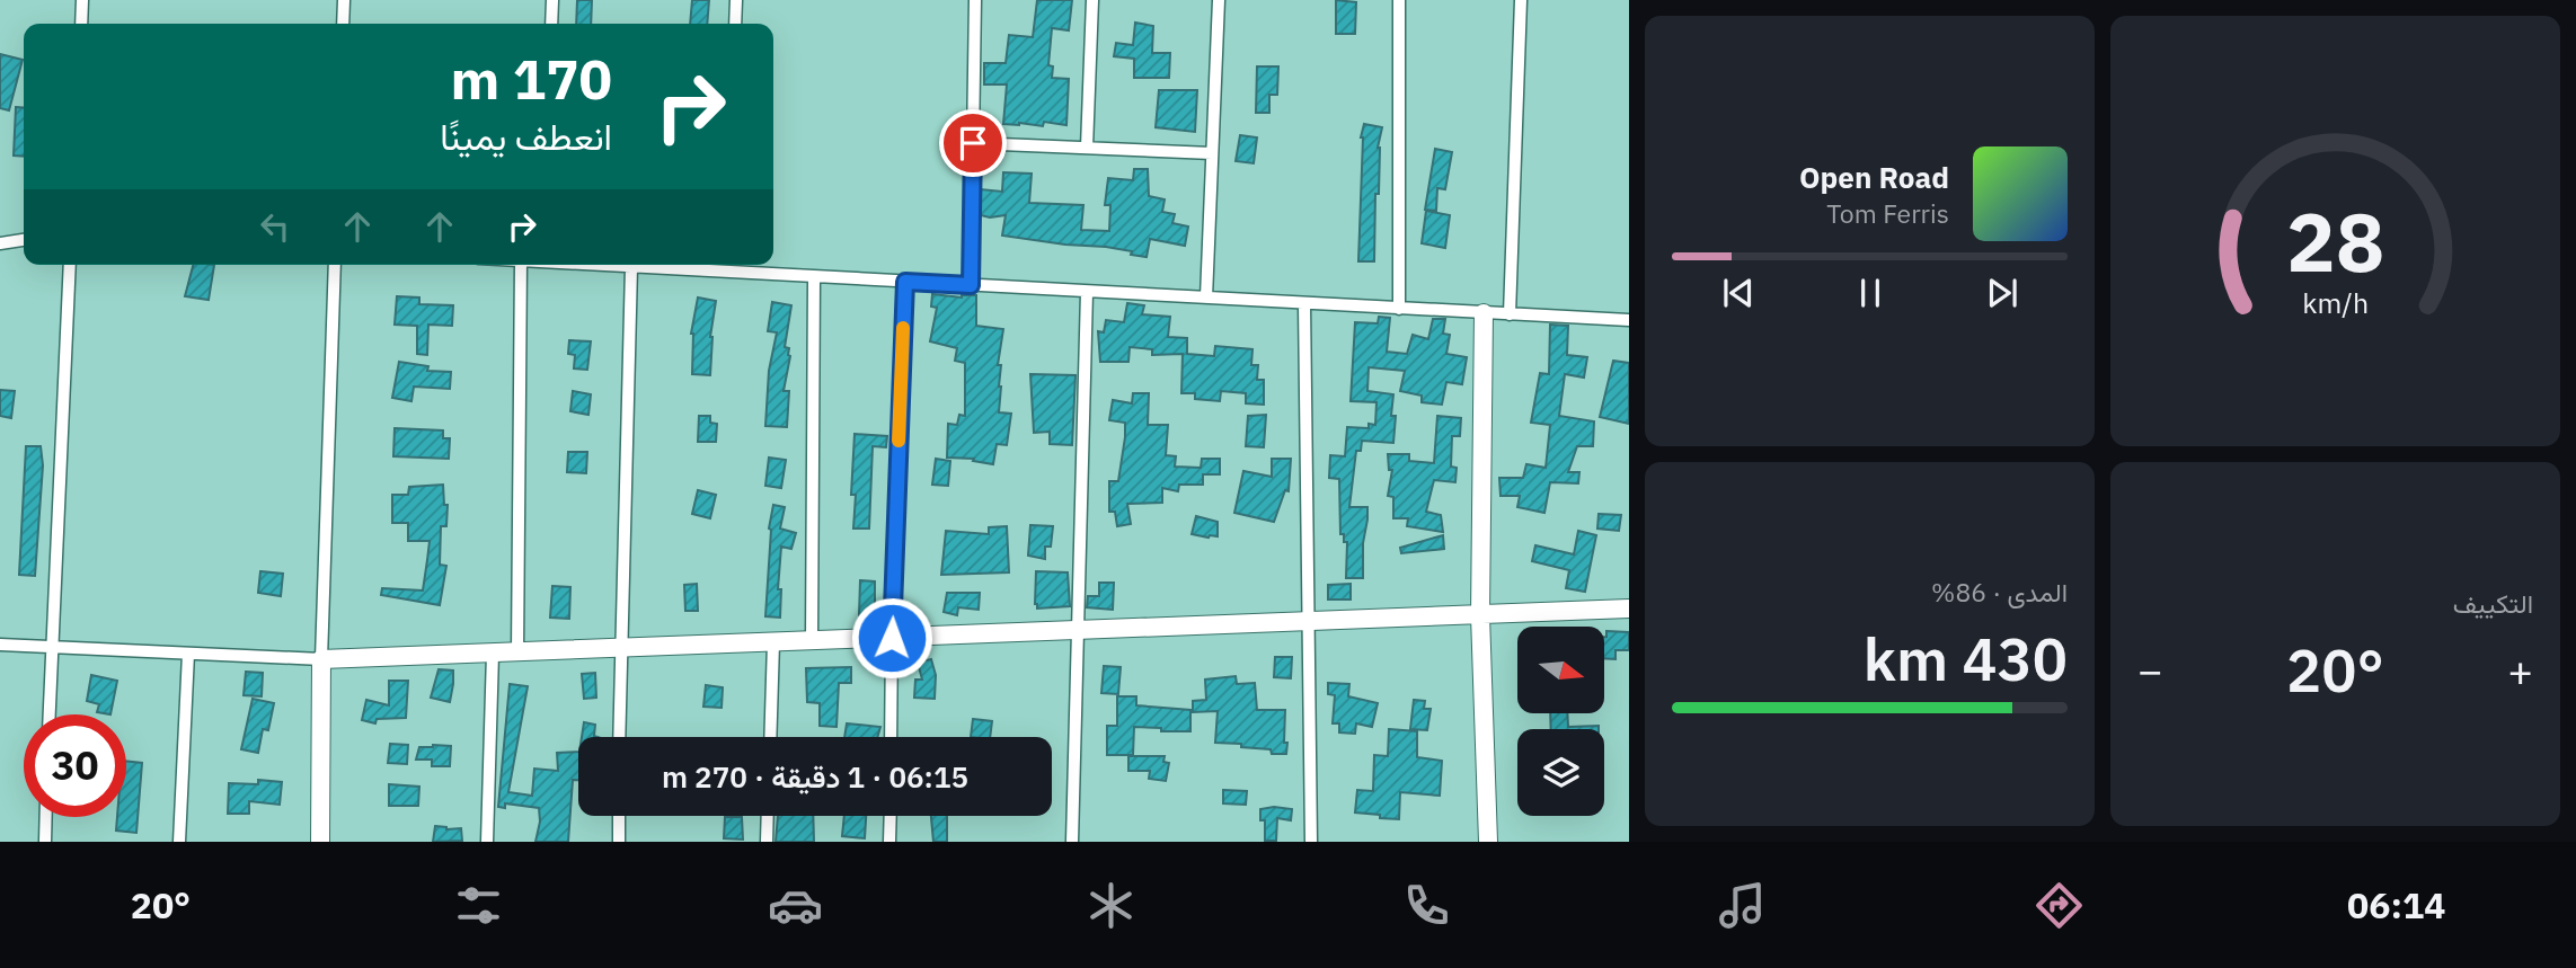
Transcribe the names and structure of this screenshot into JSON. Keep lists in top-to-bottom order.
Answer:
{
  "north": "right",
  "page": {
    "turn": ["170 m", "انعطف يمينًا"],
    "song": ["Open Road", "Tom Ferris"],
    "tile": [
      "التكييف",
      ["المدى · 86%", "430 km"]
    ],
    "heat": ["−", "20°", "+"],
    "limit": "30",
    "trip": "06:15 · 1 دقيقة · 270 m",
    "tabs": ["06:14", "20°"],
    "gauge": ["28", "km/h"]
  }
}
